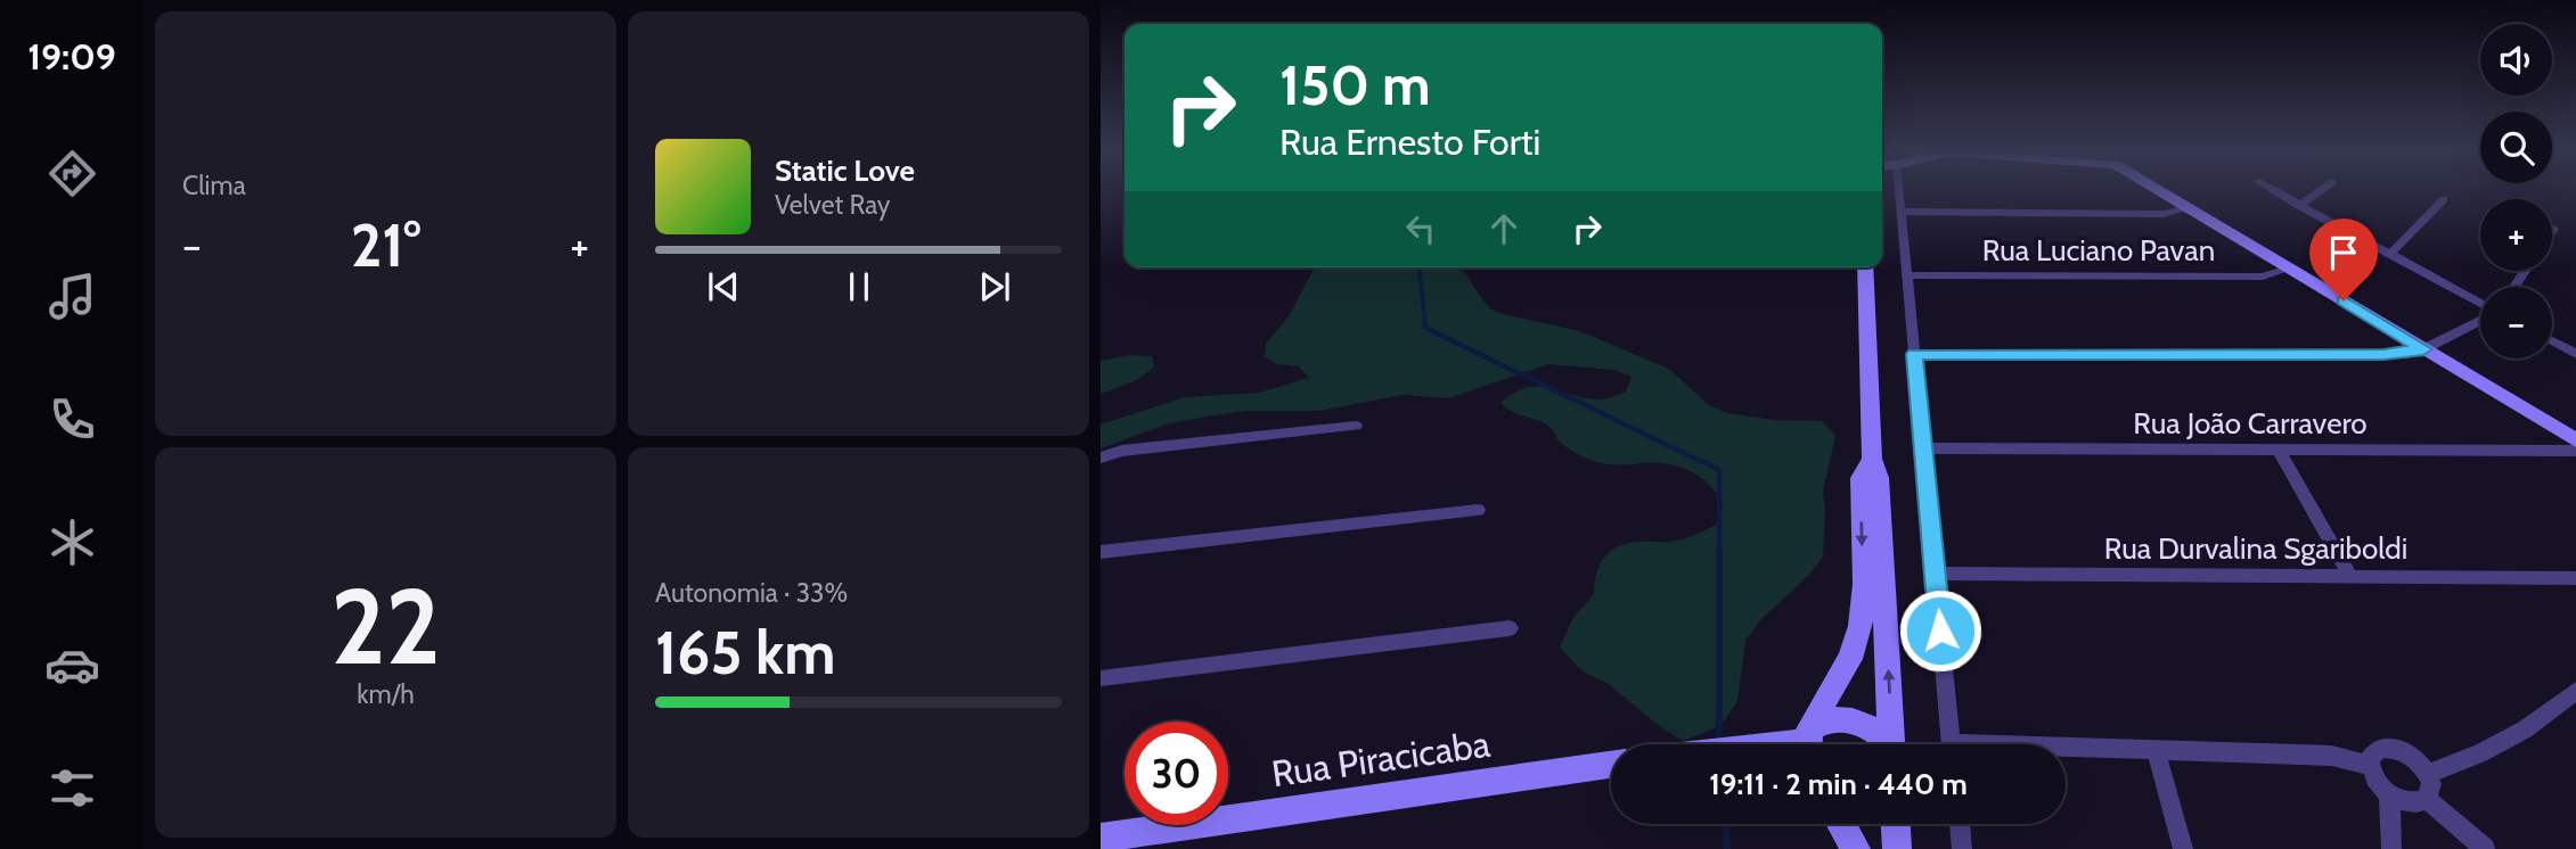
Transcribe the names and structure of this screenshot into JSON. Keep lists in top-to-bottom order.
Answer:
{
  "streets": {
    "street": [
      "Rua Luciano Pavan",
      "Rua João Carravero",
      "Rua Durvalina Sgariboldi",
      "Rua Piracicaba"
    ]
  },
  "page": {
    "tabs": "19:09",
    "tile": [
      "Clima",
      ["22", "km/h"],
      ["Autonomia · 33%", "165 km"]
    ],
    "map_buttons": ["+", "−"],
    "turn": ["150 m", "Rua Ernesto Forti"],
    "song": ["Static Love", "Velvet Ray"],
    "heat": ["−", "21°", "+"],
    "limit": "30",
    "trip": "19:11 · 2 min · 440 m"
  }
}
